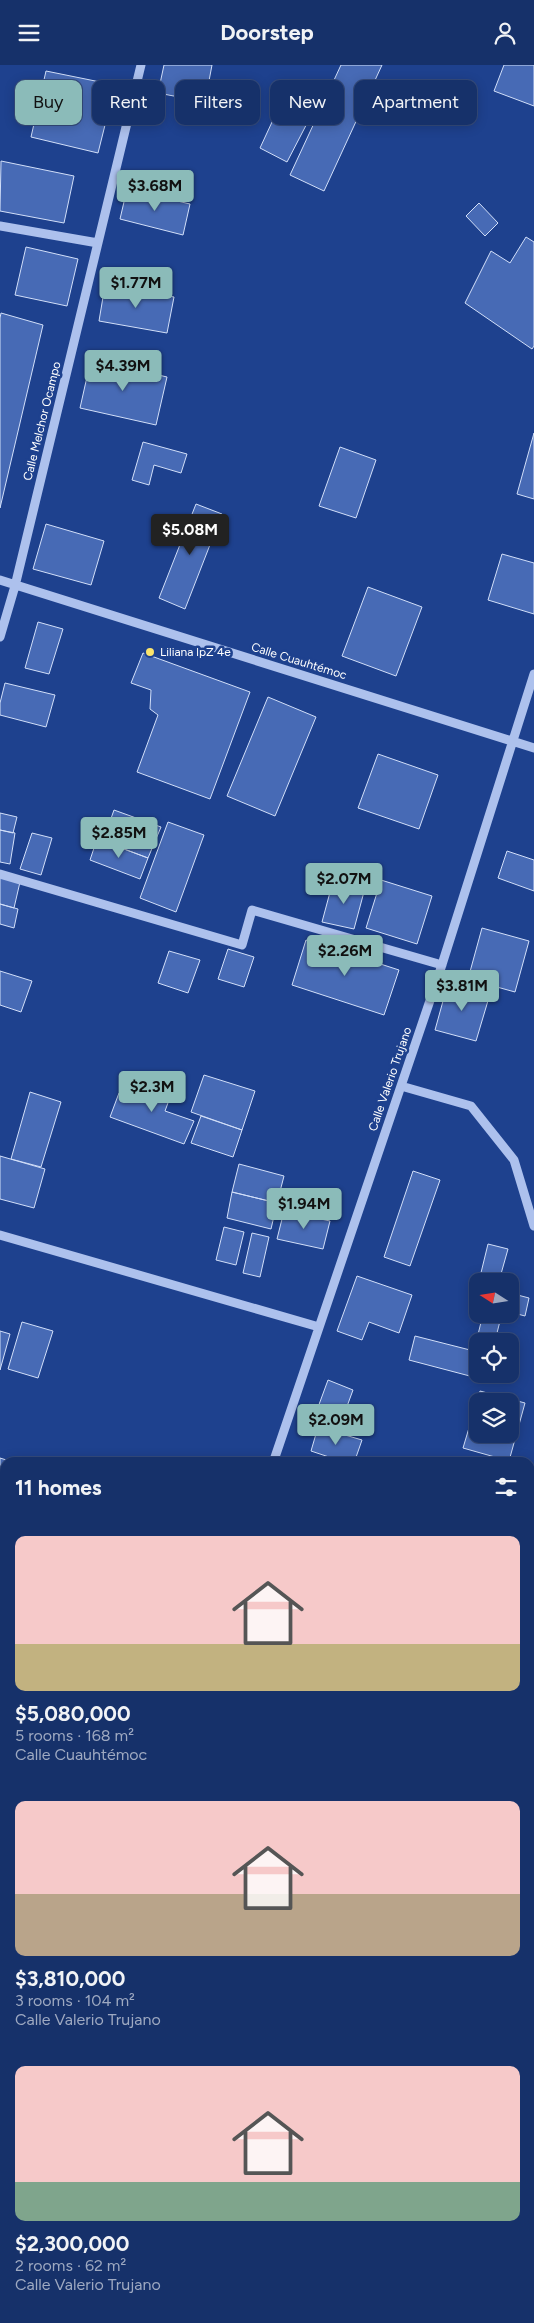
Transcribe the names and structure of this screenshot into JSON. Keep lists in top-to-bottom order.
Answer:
{
  "streets": {
    "street": ["Calle Melchor Ocampo", "Calle Cuauhtémoc", "Calle Valerio Trujano"]
  },
  "crossings": [
    ["Calle Melchor Ocampo", "Calle Cuauhtémoc"],
    ["Calle Cuauhtémoc", "Calle Valerio Trujano"]
  ],
  "places": ["Liliana lpZ 4e"],
  "north": "left",
  "page": {
    "header": "Doorstep",
    "chip": [
      "Buy",
      "Rent",
      "Filters",
      "New",
      "Apartment"
    ],
    "price": [
      "$3.68M",
      "$1.77M",
      "$4.39M",
      "$5.08M",
      "$2.85M",
      "$2.07M",
      "$2.26M",
      "$3.81M",
      "$2.3M",
      "$1.94M",
      "$2.09M"
    ],
    "heading": "11 homes",
    "list": [
      {
        "name": "$5,080,000",
        "note": "5 rooms · 168 m² · Calle Cuauhtémoc"
      },
      {
        "name": "$3,810,000",
        "note": "3 rooms · 104 m² · Calle Valerio Trujano"
      },
      {
        "name": "$2,300,000",
        "note": "2 rooms · 62 m² · Calle Valerio Trujano"
      }
    ]
  }
}
